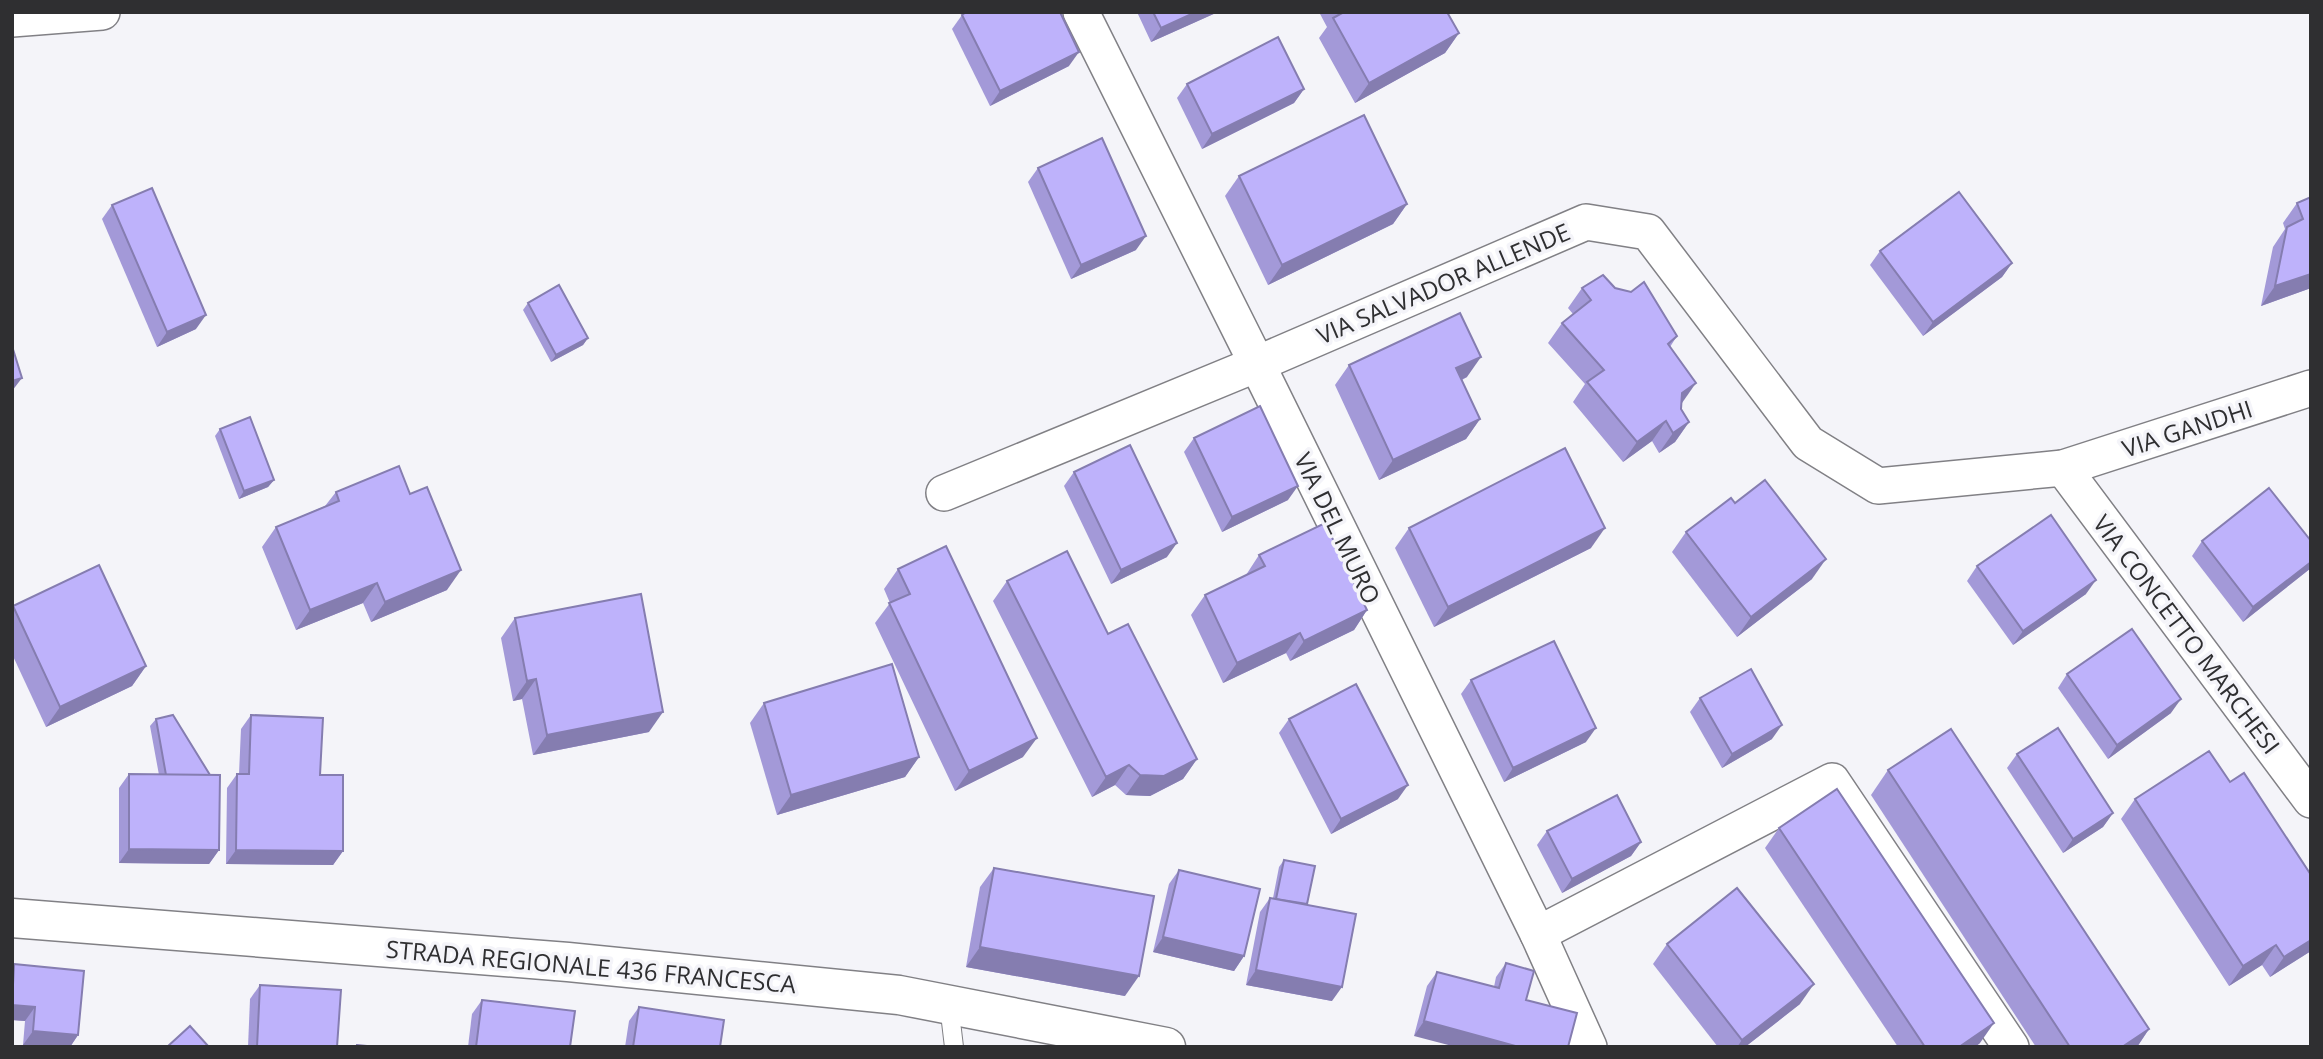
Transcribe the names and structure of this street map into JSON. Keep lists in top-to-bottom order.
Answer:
{
  "streets": {
    "street": [
      "VIA SALVADOR ALLENDE",
      "VIA GANDHI",
      "VIA DEL MURO",
      "VIA CONCETTO MARCHESI",
      "STRADA REGIONALE 436 FRANCESCA"
    ]
  },
  "crossings": [
    ["VIA SALVADOR ALLENDE", "VIA GANDHI"],
    ["VIA SALVADOR ALLENDE", "VIA DEL MURO"],
    ["VIA SALVADOR ALLENDE", "VIA CONCETTO MARCHESI"],
    ["VIA GANDHI", "VIA CONCETTO MARCHESI"]
  ]
}
